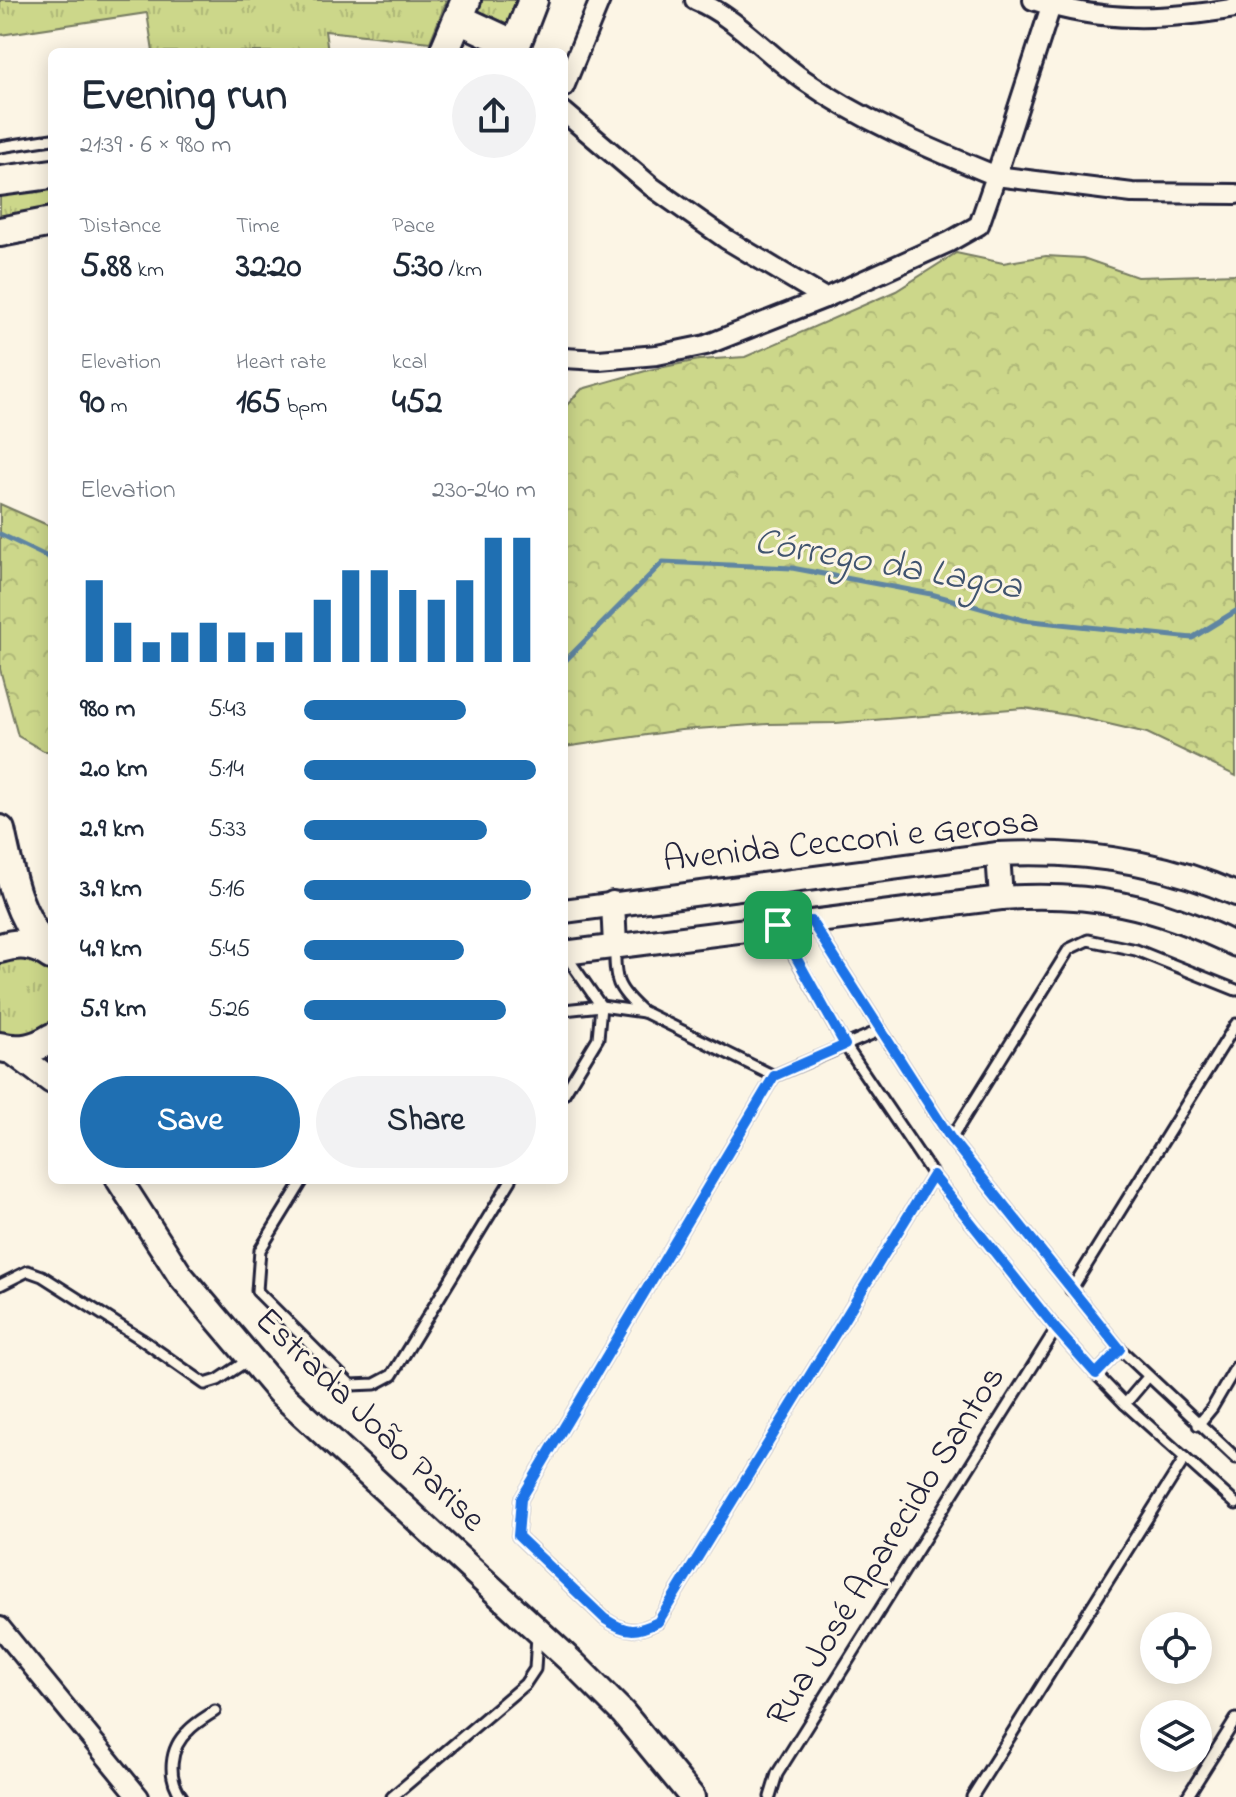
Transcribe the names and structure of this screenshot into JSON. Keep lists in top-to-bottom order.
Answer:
{
  "streets": {
    "main road": ["Estrada João Parise"],
    "street": ["Avenida Cecconi e Gerosa"],
    "lane": ["Rua José Aparecido Santos"]
  },
  "water": ["Córrego da Lagoa"],
  "page": {
    "heading": ["Evening run", "21:39 · 6 × 980 m"],
    "stats": [
      ["Distance", "5.88 km"],
      ["Time", "32:20"],
      ["Pace", "5:30 /km"],
      ["Elevation", "90 m"],
      ["Heart rate", "165 bpm"],
      ["kcal", "452"]
    ],
    "chart": ["Elevation", "230–240 m"],
    "list": [
      {
        "name": "980 m",
        "note": "5:43"
      },
      {
        "name": "2.0 km",
        "note": "5:14"
      },
      {
        "name": "2.9 km",
        "note": "5:33"
      },
      {
        "name": "3.9 km",
        "note": "5:16"
      },
      {
        "name": "4.9 km",
        "note": "5:45"
      },
      {
        "name": "5.9 km",
        "note": "5:26"
      }
    ],
    "buttons": ["Save", "Share"]
  }
}
